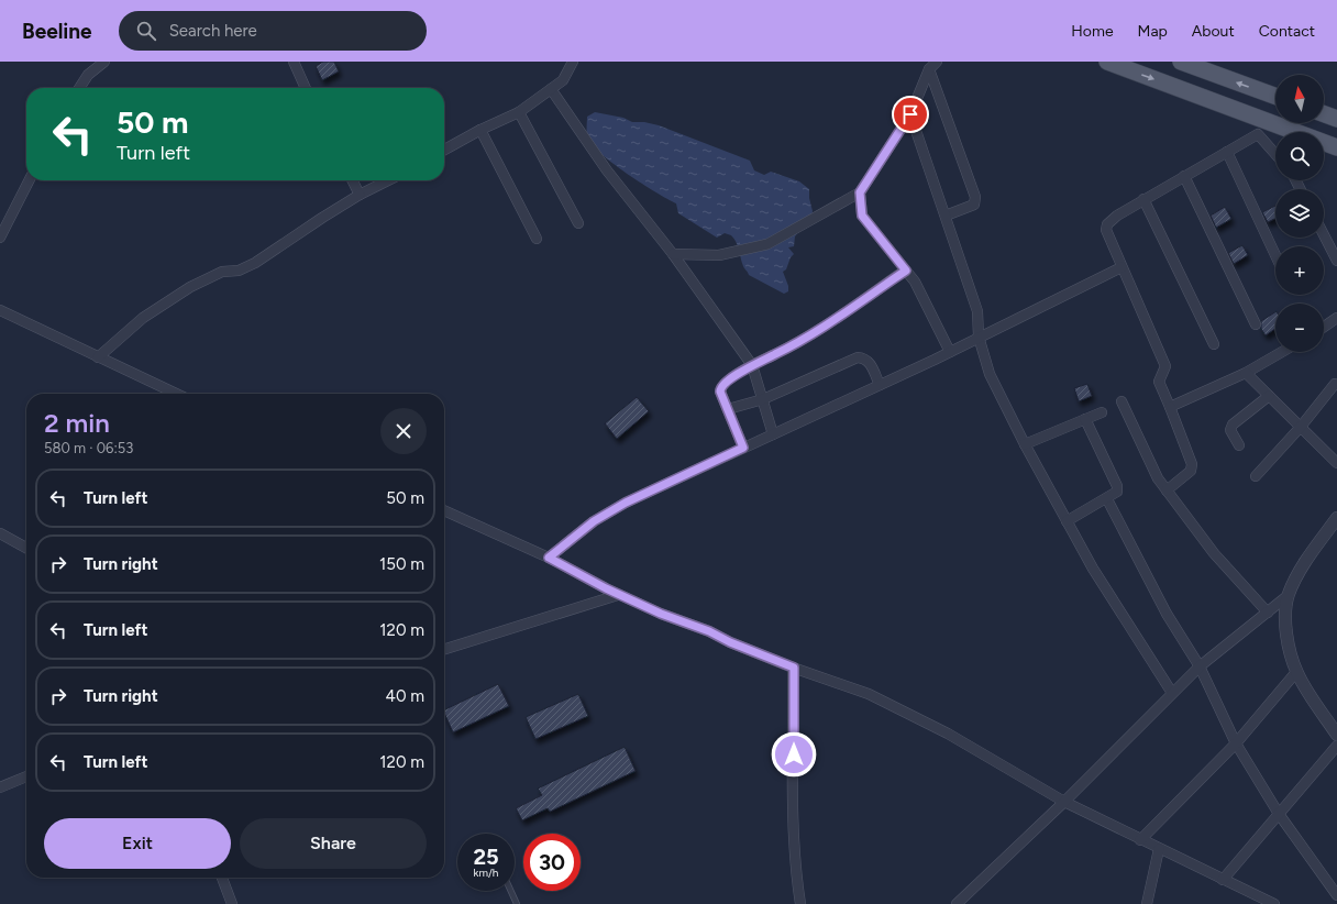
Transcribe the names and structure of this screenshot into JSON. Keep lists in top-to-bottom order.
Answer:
{
  "north": "top",
  "page": {
    "header": "Beeline",
    "search": "Search here",
    "nav": [
      "Home",
      "Map",
      "About",
      "Contact"
    ],
    "map_buttons": ["+", "−"],
    "turn": ["50 m", "Turn left"],
    "heading": ["2 min", "580 m · 06:53"],
    "list": [
      {
        "name": "Turn left",
        "value": "50 m"
      },
      {
        "name": "Turn right",
        "value": "150 m"
      },
      {
        "name": "Turn left",
        "value": "120 m"
      },
      {
        "name": "Turn right",
        "value": "40 m"
      },
      {
        "name": "Turn left",
        "value": "120 m"
      }
    ],
    "buttons": ["Exit", "Share"],
    "speed": "25 km/h",
    "limit": "30"
  }
}
